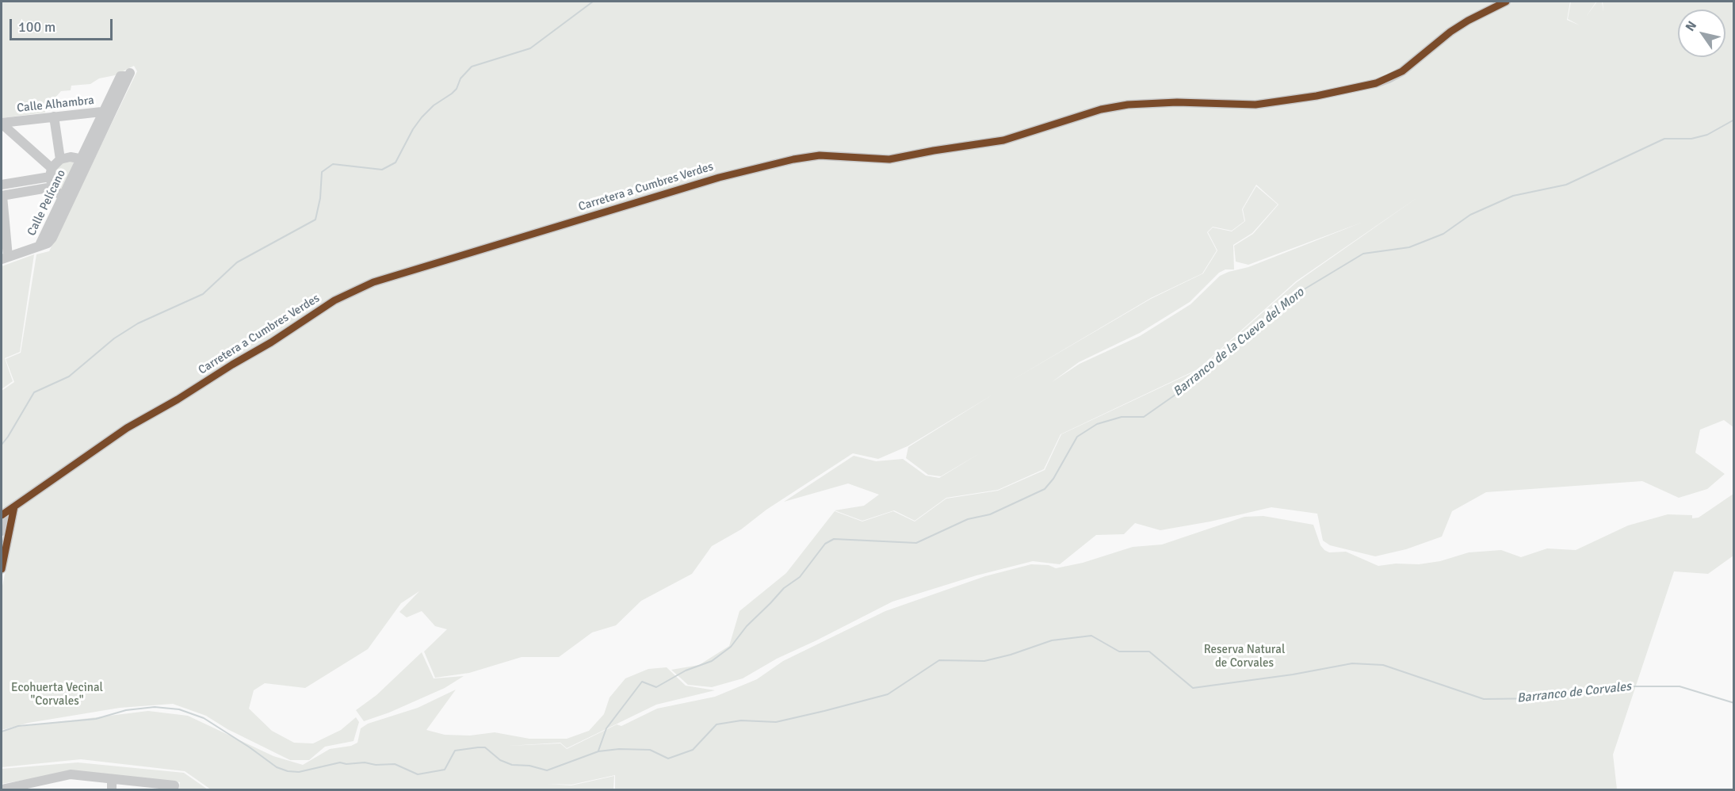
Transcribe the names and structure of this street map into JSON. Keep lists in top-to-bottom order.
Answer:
{
  "streets": {
    "street": ["Calle Alhambra", "Carretera a Cumbres Verdes", "Calle Pelícano"]
  },
  "crossings": [
    ["Calle Alhambra", "Calle Pelícano"]
  ],
  "water": ["Barranco de la Cueva del Moro", "Barranco de Corvales"],
  "parks": ["Reserva Natural de Corvales", "Ecohuerta Vecinal \"Corvales\""],
  "scale_bar": "100 m",
  "north": "top left"
}
